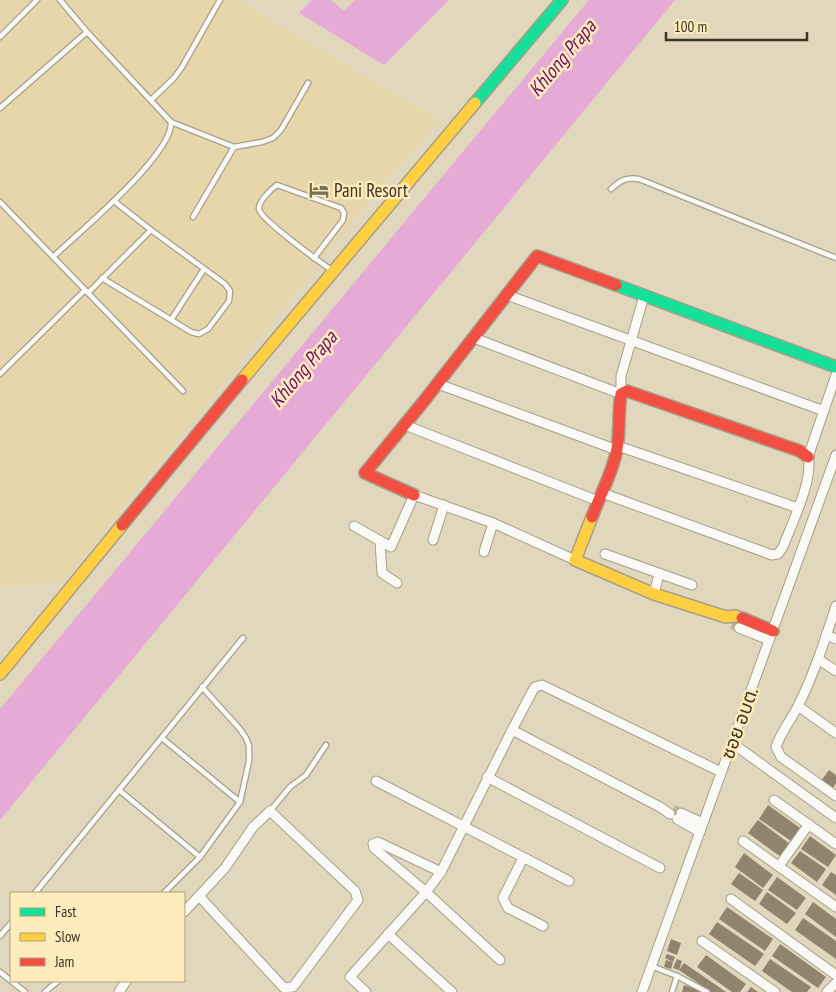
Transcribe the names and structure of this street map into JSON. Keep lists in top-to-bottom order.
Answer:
{
  "streets": {
    "street": ["ซอย อบต."]
  },
  "water": ["Khlong Prapa"],
  "places": {
    "hotel": ["Pani Resort"]
  },
  "legend": ["Fast", "Slow", "Jam"],
  "scale_bar": "100 m"
}
